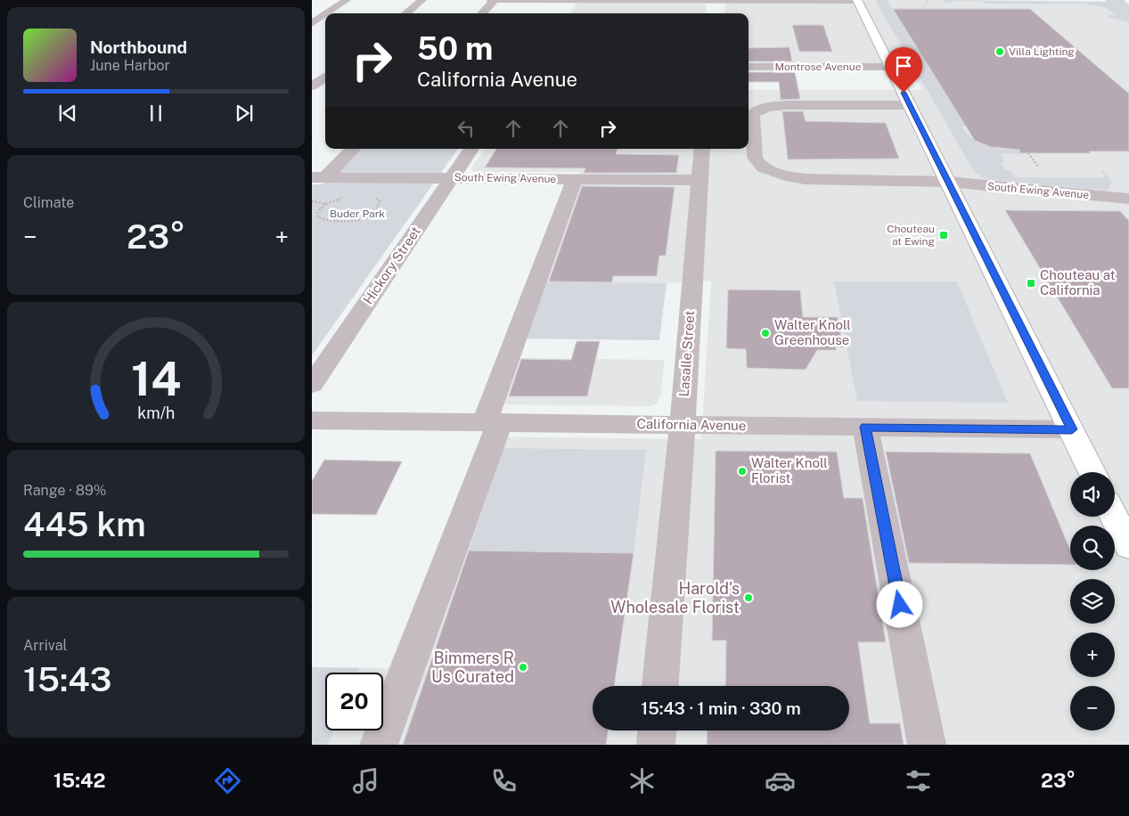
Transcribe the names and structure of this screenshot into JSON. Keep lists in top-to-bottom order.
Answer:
{
  "streets": {
    "street": [
      "Montrose Avenue",
      "South Ewing Avenue",
      "Hickory Street",
      "Lasalle Street",
      "California Avenue"
    ]
  },
  "crossings": [
    ["South Ewing Avenue", "Hickory Street"],
    ["South Ewing Avenue", "Lasalle Street"],
    ["Lasalle Street", "California Avenue"]
  ],
  "parks": ["Buder Park"],
  "places": {
    "other": [
      "Villa Lighting",
      "Walter Knoll Greenhouse",
      "Walter Knoll Florist",
      "Harold's Wholesale Florist",
      "Bimmers R Us Curated"
    ],
    "transit": ["Chouteau at Ewing", "Chouteau at California"]
  },
  "page": {
    "turn": ["50 m", "California Avenue"],
    "song": ["Northbound", "June Harbor"],
    "tile": [
      "Climate",
      ["Range · 89%", "445 km"],
      ["Arrival", "15:43"]
    ],
    "heat": ["−", "23°", "+"],
    "map_buttons": ["+", "−"],
    "limit": "20",
    "trip": "15:43 · 1 min · 330 m",
    "tabs": ["15:42", "23°"],
    "gauge": ["14", "km/h"]
  }
}
